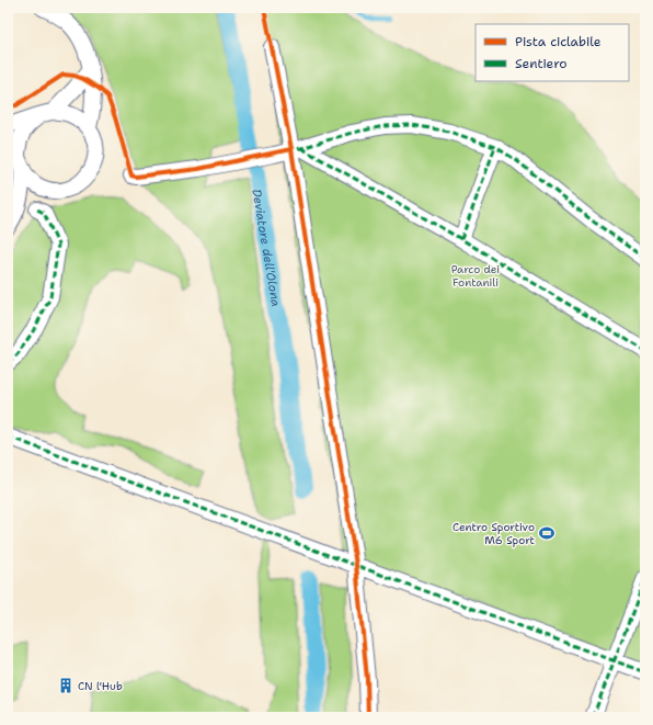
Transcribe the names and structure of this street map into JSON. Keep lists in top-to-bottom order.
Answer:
{
  "water": ["Deviatore dell'Olona"],
  "parks": ["Parco dei Fontanili"],
  "places": {
    "sports": ["Centro Sportivo M6 Sport"],
    "building": ["CN l'Hub"]
  },
  "legend": ["Pista ciclabile", "Sentiero"]
}
